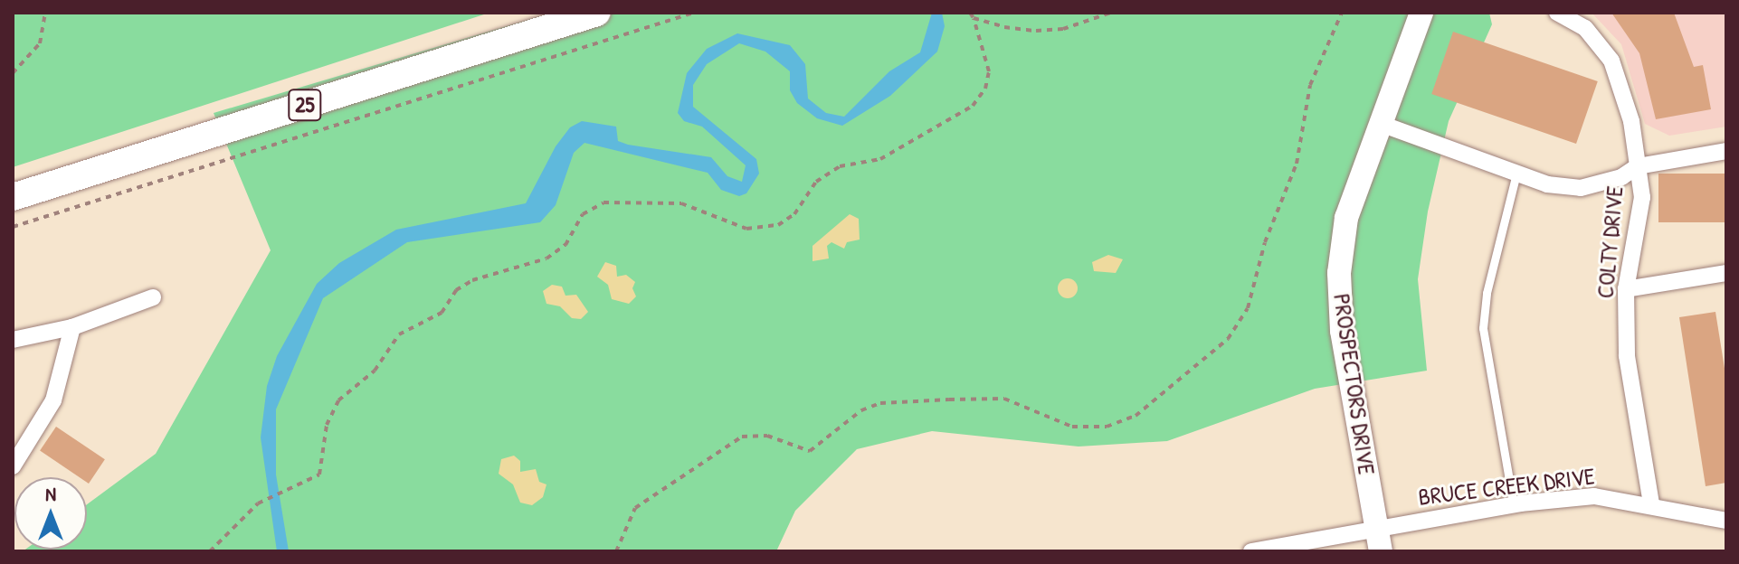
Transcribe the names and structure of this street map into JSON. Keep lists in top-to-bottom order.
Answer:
{
  "streets": {
    "main road": ["25"],
    "street": ["COLTY DRIVE", "PROSPECTORS DRIVE", "BRUCE CREEK DRIVE"]
  },
  "crossings": [
    ["COLTY DRIVE", "BRUCE CREEK DRIVE"],
    ["PROSPECTORS DRIVE", "BRUCE CREEK DRIVE"]
  ],
  "north": "top"
}
